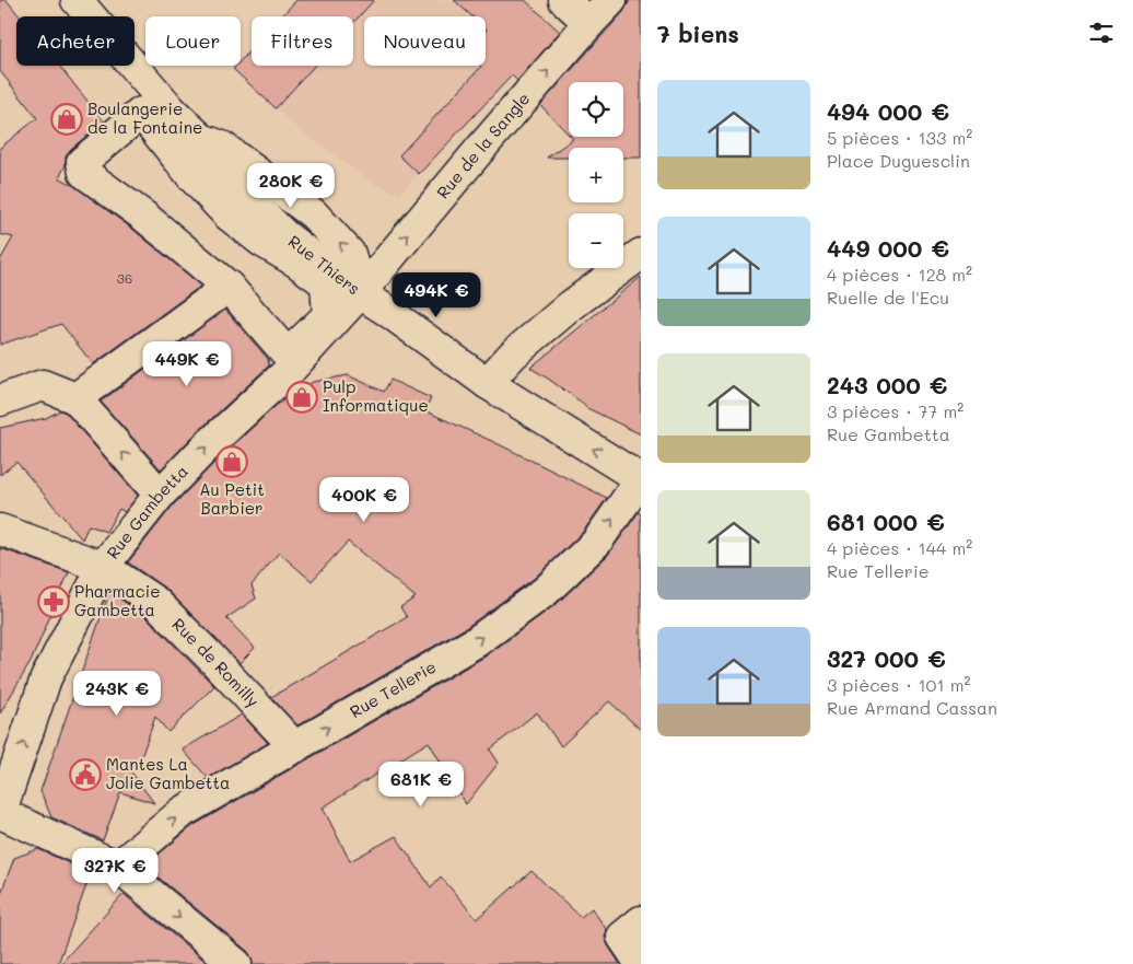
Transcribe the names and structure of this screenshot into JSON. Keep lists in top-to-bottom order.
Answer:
{
  "streets": {
    "street": [
      "Rue de la Sangle",
      "Rue Thiers",
      "Rue Gambetta",
      "Rue de Romilly",
      "Rue Tellerie"
    ]
  },
  "crossings": [
    ["Rue de la Sangle", "Rue Thiers"],
    ["Rue de la Sangle", "Rue Gambetta"],
    ["Rue Thiers", "Rue Gambetta"],
    ["Rue Thiers", "Rue Tellerie"],
    ["Rue Gambetta", "Rue de Romilly"],
    ["Rue de Romilly", "Rue Tellerie"]
  ],
  "one_way": ["Rue Thiers", "Rue Tellerie"],
  "places": {
    "shop": ["Boulangerie de la Fontaine", "Pulp Informatique", "Au Petit Barbier"],
    "pharmacy": ["Pharmacie Gambetta"],
    "public building": ["Mantes La Jolie Gambetta"]
  },
  "house_numbers": ["36"],
  "page": {
    "heading": "7 biens",
    "chip": [
      "Acheter",
      "Louer",
      "Filtres",
      "Nouveau"
    ],
    "list": [
      {
        "name": "494 000 €",
        "note": "5 pièces · 133 m² · Place Duguesclin"
      },
      {
        "name": "449 000 €",
        "note": "4 pièces · 128 m² · Ruelle de l'Ecu"
      },
      {
        "name": "243 000 €",
        "note": "3 pièces · 77 m² · Rue Gambetta"
      },
      {
        "name": "681 000 €",
        "note": "4 pièces · 144 m² · Rue Tellerie"
      },
      {
        "name": "327 000 €",
        "note": "3 pièces · 101 m² · Rue Armand Cassan"
      }
    ],
    "map_buttons": ["+", "−"],
    "price": [
      "280K €",
      "494K €",
      "449K €",
      "400K €",
      "243K €",
      "681K €",
      "327K €"
    ]
  }
}
